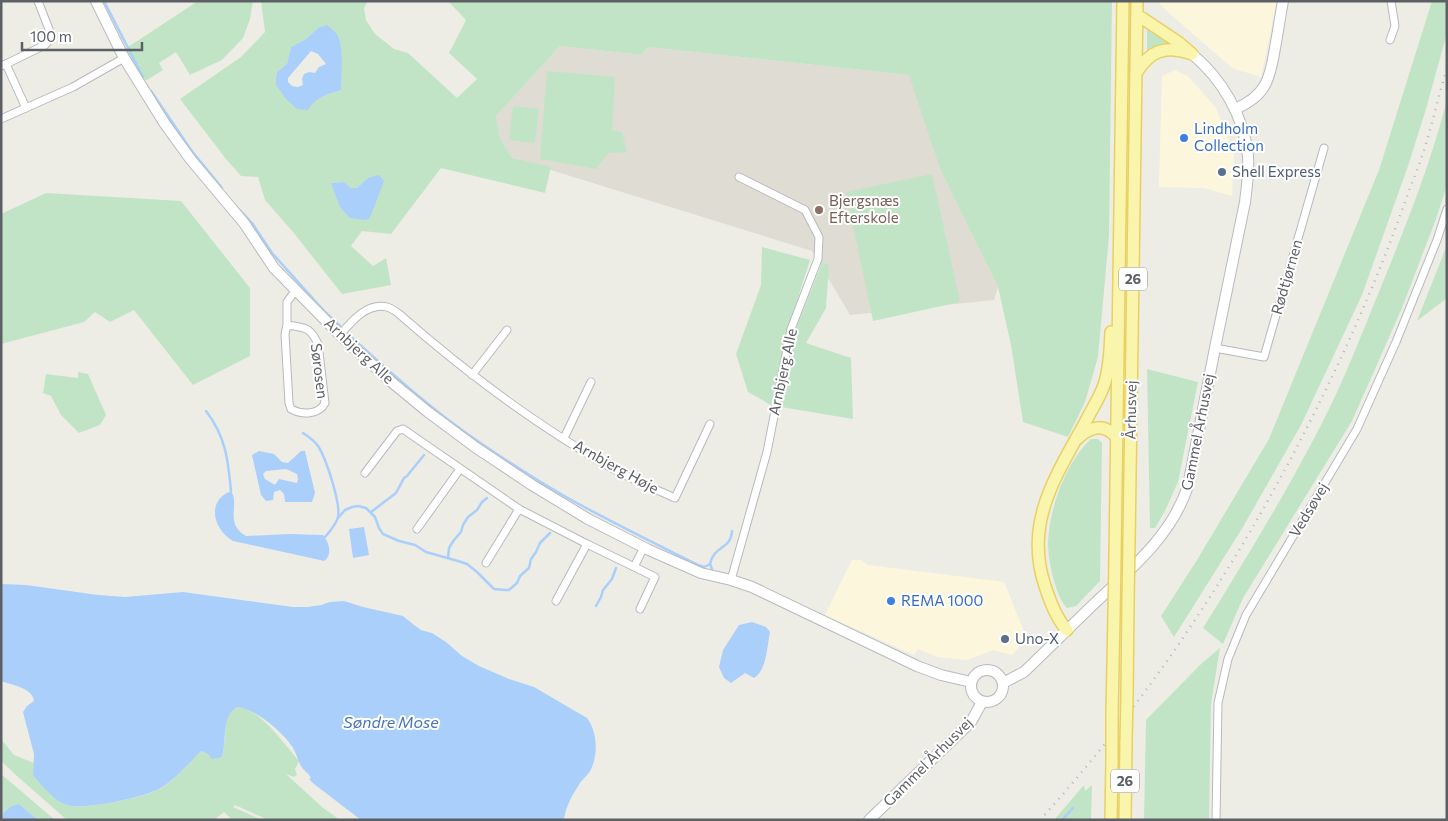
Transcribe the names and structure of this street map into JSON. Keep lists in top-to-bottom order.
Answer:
{
  "streets": {
    "main road": ["26", "Århusvej"],
    "street": [
      "Rødtjørnen",
      "Arnbjerg Alle",
      "Sørosen",
      "Gammel Århusvej",
      "Arnbjerg Høje",
      "Vedsøvej"
    ]
  },
  "crossings": [
    ["Rødtjørnen", "Gammel Århusvej"],
    ["Arnbjerg Alle", "Sørosen"],
    ["Arnbjerg Alle", "Gammel Århusvej"],
    ["Arnbjerg Alle", "Arnbjerg Høje"]
  ],
  "water": ["Søndre Mose"],
  "places": [
    "Lindholm Collection",
    "Shell Express",
    "Bjergsnæs Efterskole",
    "REMA 1000",
    "Uno-X"
  ],
  "scale_bar": "100 m"
}
